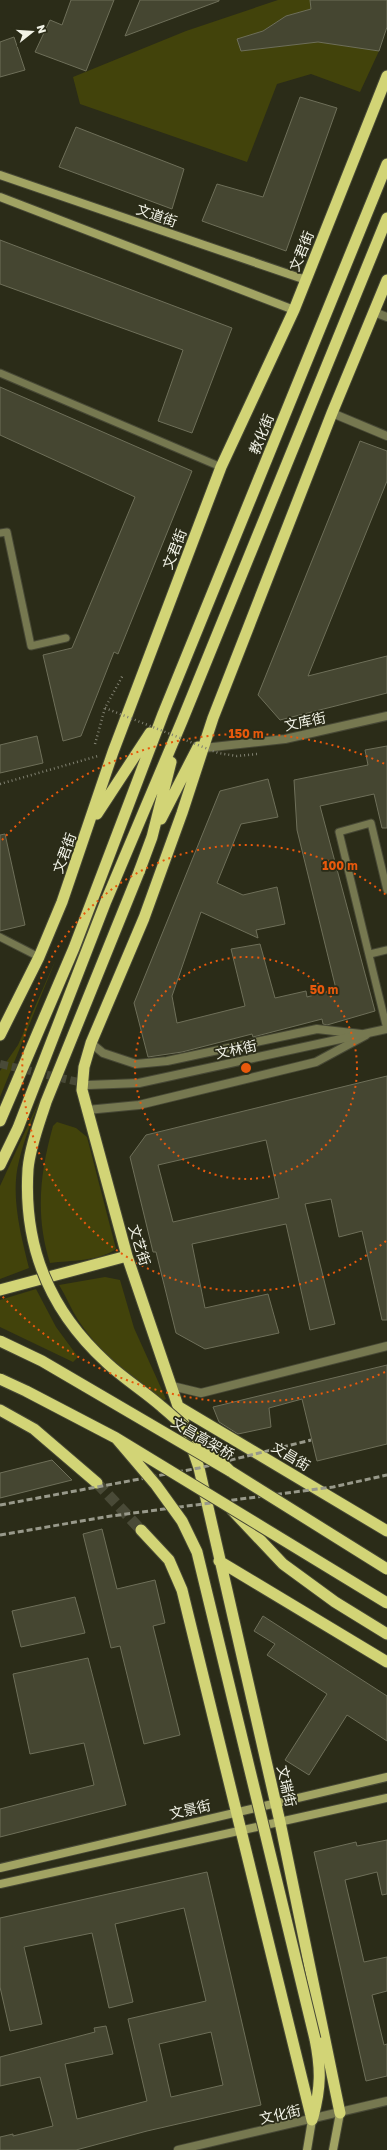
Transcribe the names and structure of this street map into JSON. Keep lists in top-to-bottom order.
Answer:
{
  "streets": {
    "highway": [
      "文君街",
      "教化街",
      "文艺街",
      "文昌高架桥",
      "文昌街",
      "文瑞街"
    ],
    "main road": ["文道街", "文景街"],
    "street": ["文库街", "文林街", "文化街"]
  },
  "crossings": [
    ["文道街", "文君街"],
    ["文艺街", "文昌街"],
    ["文艺街", "文瑞街"],
    ["文瑞街", "文景街"],
    ["文瑞街", "文化街"]
  ],
  "north": "right",
  "rings": ["150 m", "100 m", "50 m"]
}
